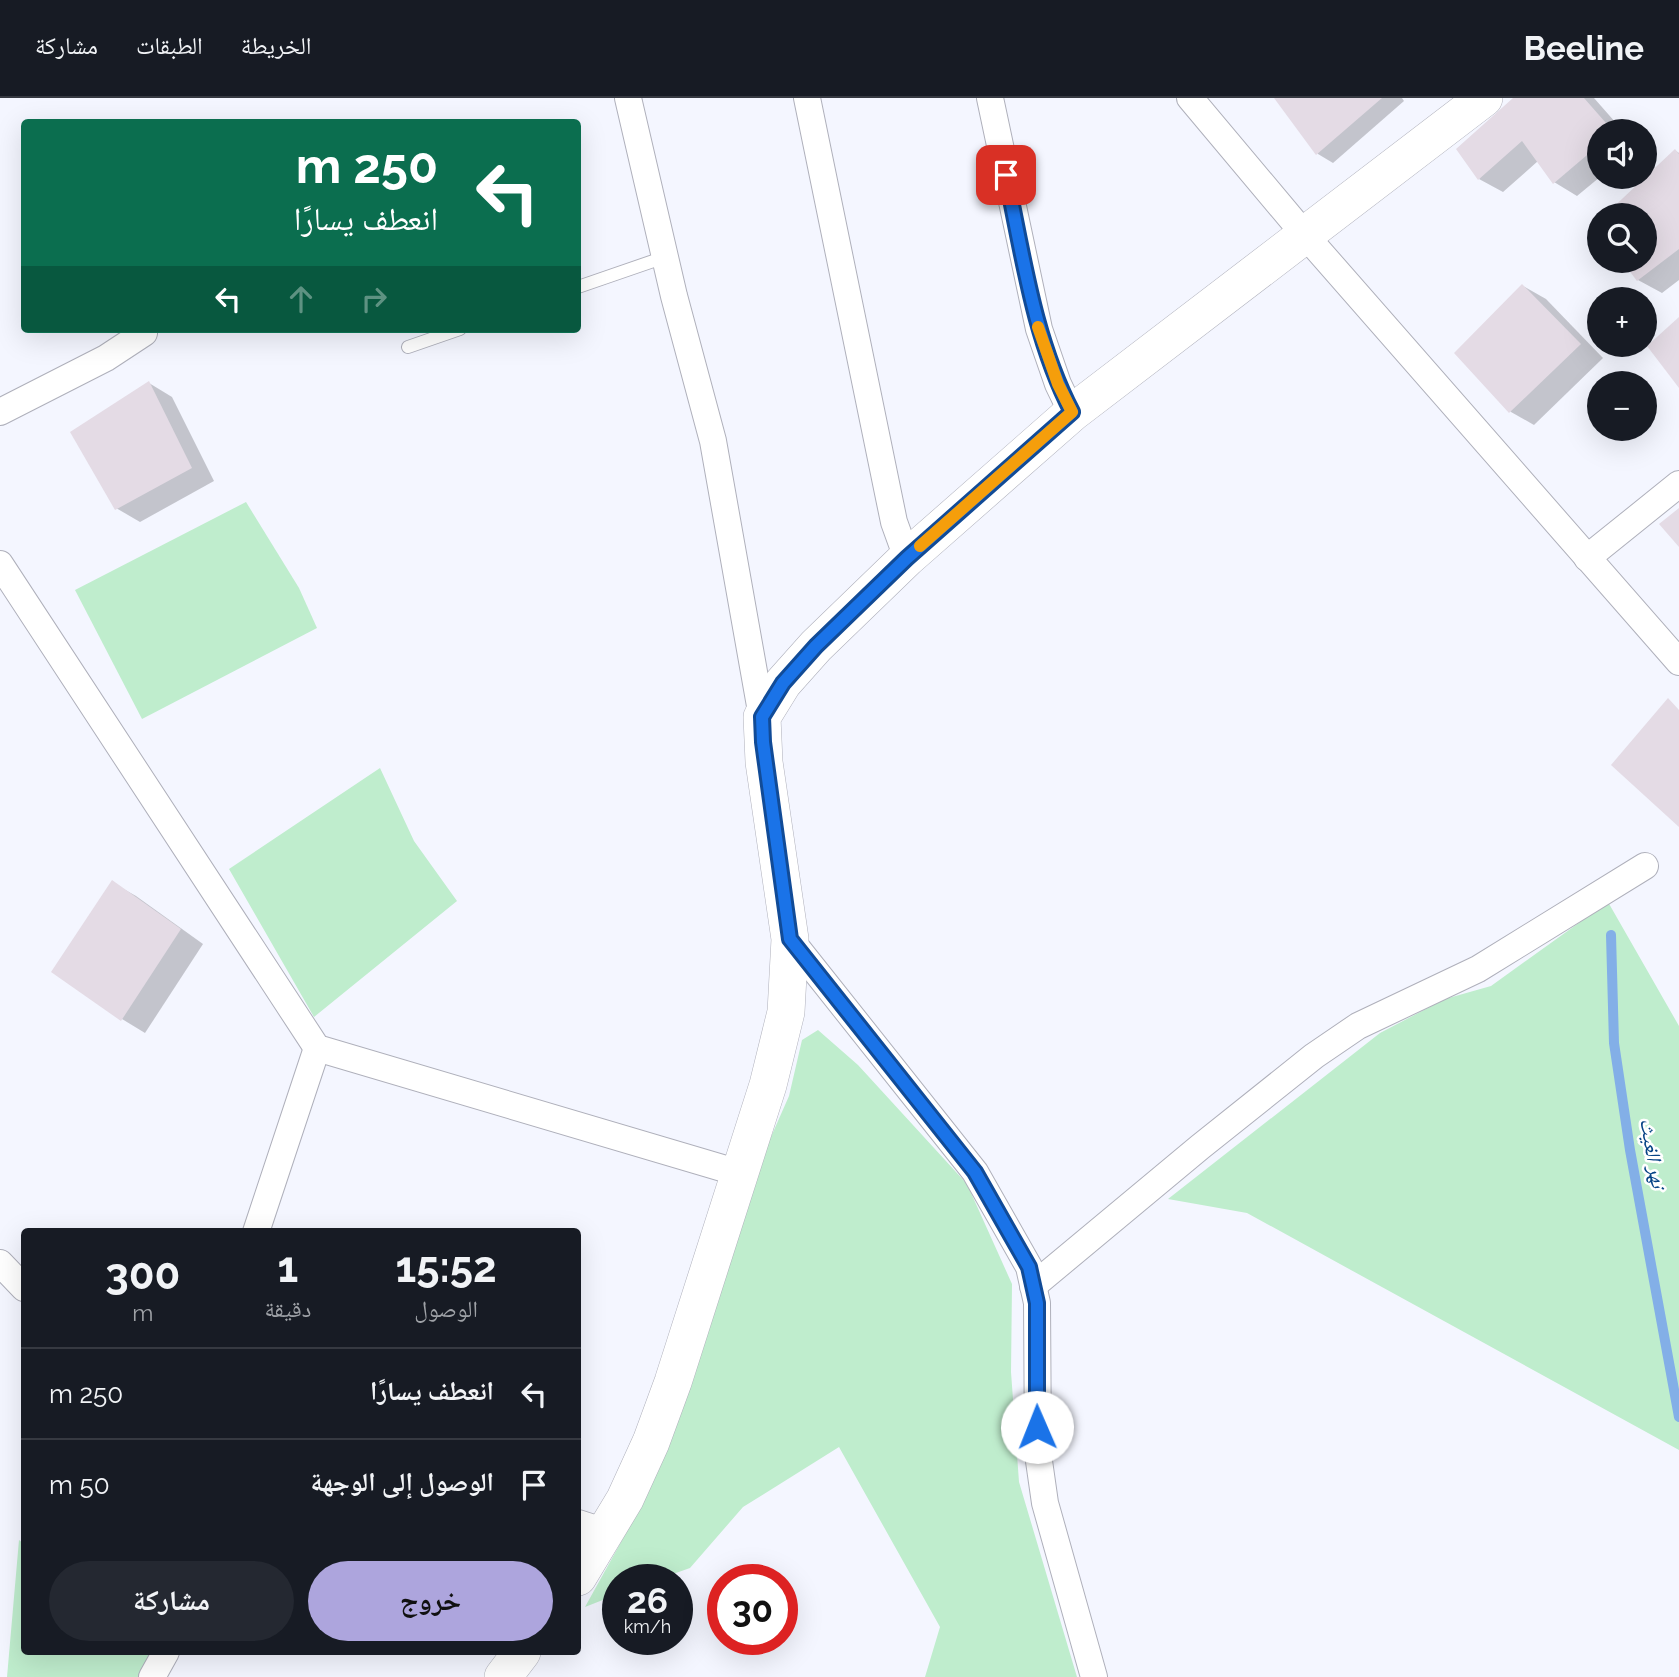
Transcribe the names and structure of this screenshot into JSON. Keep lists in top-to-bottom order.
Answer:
{
  "water": ["نهر الغيث"],
  "page": {
    "header": "Beeline",
    "nav": ["الخريطة", "الطبقات", "مشاركة"],
    "map_buttons": ["+", "−"],
    "turn": ["250 m", "انعطف يسارًا"],
    "eta": [
      "15:52",
      "الوصول",
      "1",
      "دقيقة",
      "300",
      "m"
    ],
    "list": [
      {
        "name": "انعطف يسارًا",
        "value": "250 m"
      },
      {
        "name": "الوصول إلى الوجهة",
        "value": "50 m"
      }
    ],
    "buttons": ["خروج", "مشاركة"],
    "speed": "26 km/h",
    "limit": "30"
  }
}
